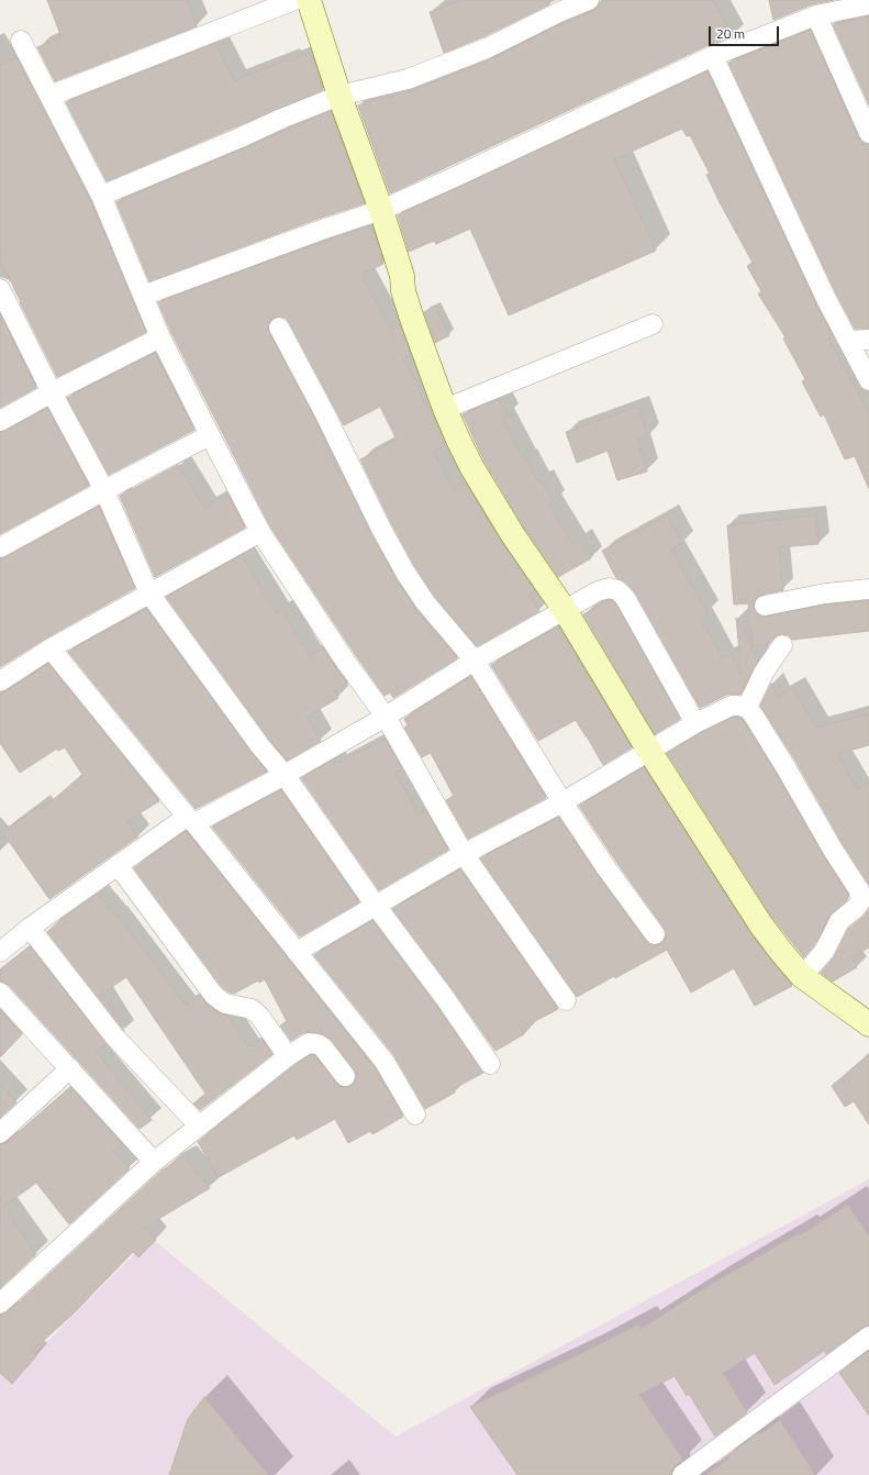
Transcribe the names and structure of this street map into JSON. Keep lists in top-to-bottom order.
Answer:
{
  "scale_bar": "20 m"
}
